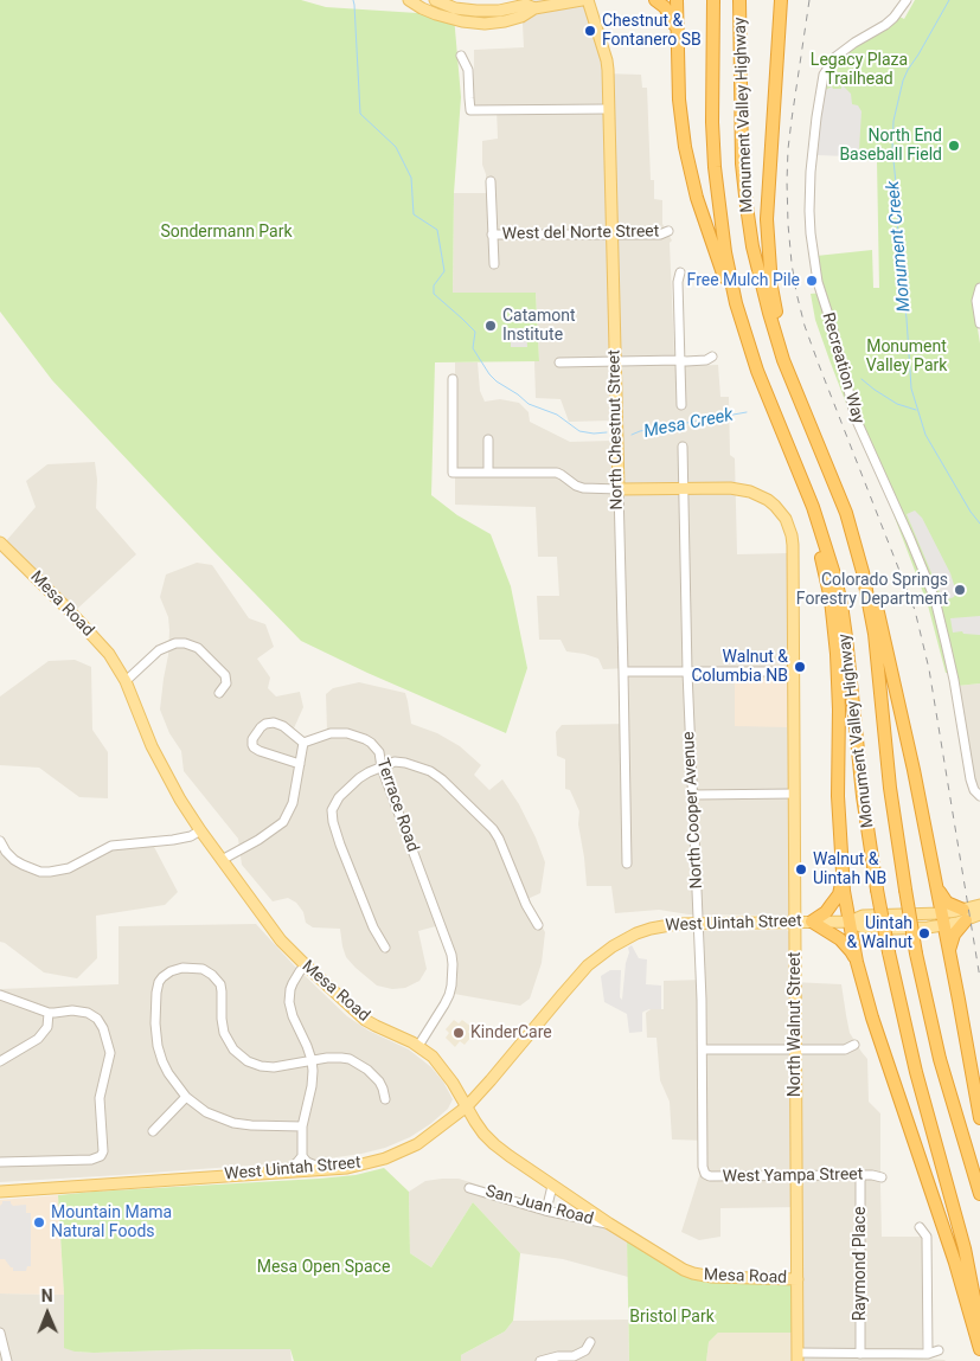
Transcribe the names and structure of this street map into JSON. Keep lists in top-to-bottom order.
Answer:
{
  "streets": {
    "highway": ["Monument Valley Highway"],
    "main road": [
      "North Chestnut Street",
      "Mesa Road",
      "West Uintah Street",
      "North Walnut Street"
    ],
    "street": [
      "West del Norte Street",
      "Recreation Way",
      "Terrace Road",
      "North Cooper Avenue",
      "West Yampa Street",
      "San Juan Road",
      "Raymond Place"
    ]
  },
  "crossings": [
    ["West del Norte Street", "North Chestnut Street"],
    ["Mesa Road", "Terrace Road"],
    ["Mesa Road", "West Uintah Street"],
    ["Mesa Road", "North Walnut Street"],
    ["Mesa Road", "San Juan Road"],
    ["North Cooper Avenue", "West Uintah Street"],
    ["North Cooper Avenue", "North Walnut Street"],
    ["North Cooper Avenue", "West Yampa Street"],
    ["West Uintah Street", "North Walnut Street"],
    ["North Walnut Street", "West Yampa Street"],
    ["West Yampa Street", "Raymond Place"]
  ],
  "water": ["Monument Creek", "Mesa Creek"],
  "parks": [
    "Legacy Plaza Trailhead",
    "Sondermann Park",
    "Monument Valley Park",
    "Mesa Open Space",
    "Bristol Park"
  ],
  "places": [
    "Chestnut & Fontanero SB",
    "North End Baseball Field",
    "Free Mulch Pile",
    "Catamont Institute",
    "Colorado Springs Forestry Department",
    "Walnut & Columbia NB",
    "Walnut & Uintah NB",
    "Uintah & Walnut",
    "KinderCare",
    "Mountain Mama Natural Foods"
  ],
  "north": "top"
}
